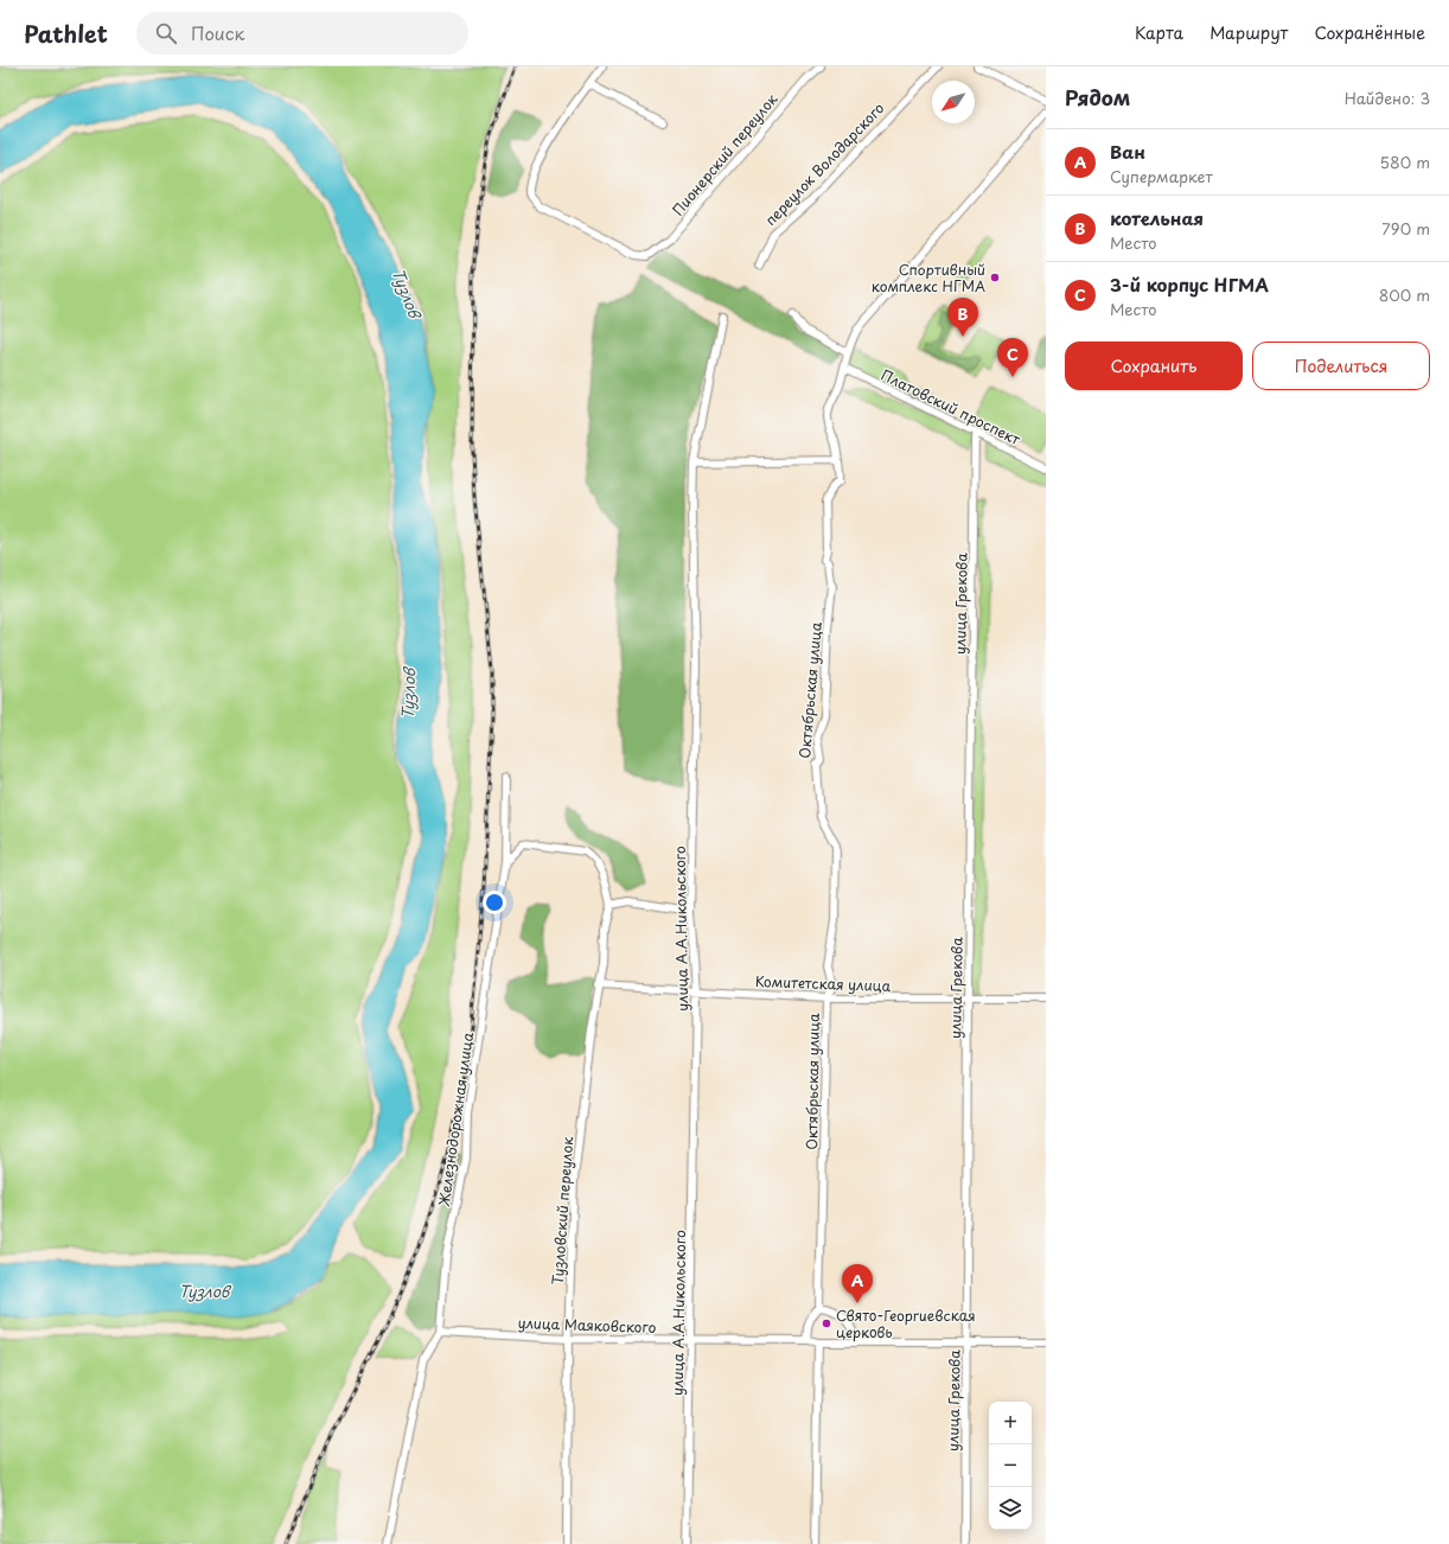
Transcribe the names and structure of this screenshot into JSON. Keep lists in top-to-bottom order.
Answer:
{
  "streets": {
    "street": [
      "Пионерский переулок",
      "переулок Володарского",
      "Платовский проспект",
      "улица Грекова",
      "Октябрьская улица",
      "улица А.А.Никольского",
      "Комитетская улица",
      "Железнодорожная улица",
      "Тузловский переулок",
      "улица Маяковского"
    ]
  },
  "crossings": [
    ["Платовский проспект", "улица Грекова"],
    ["Платовский проспект", "Октябрьская улица"],
    ["улица Грекова", "Комитетская улица"],
    ["улица Грекова", "улица Маяковского"],
    ["Октябрьская улица", "Комитетская улица"],
    ["улица А.А.Никольского", "Комитетская улица"],
    ["улица А.А.Никольского", "улица Маяковского"],
    ["Комитетская улица", "Тузловский переулок"],
    ["Железнодорожная улица", "улица Маяковского"],
    ["Тузловский переулок", "улица Маяковского"]
  ],
  "water": ["Тузлов"],
  "places": ["Спортивный комплекс НГМА", "Свято-Георгиевская церковь"],
  "north": "bottom left",
  "page": {
    "header": "Pathlet",
    "search": "Поиск",
    "nav": ["Карта", "Маршрут", "Сохранённые"],
    "heading": ["Рядом", "Найдено: 3"],
    "list": [
      {
        "mark": "A",
        "name": "Ван",
        "note": "Супермаркет",
        "value": "580 m"
      },
      {
        "mark": "B",
        "name": "котельная",
        "note": "Место",
        "value": "790 m"
      },
      {
        "mark": "C",
        "name": "3-й корпус НГМА",
        "note": "Место",
        "value": "800 m"
      }
    ],
    "pins": ["B", "C", "A"],
    "buttons": ["Сохранить", "Поделиться"],
    "map_buttons": ["+", "−"]
  }
}
